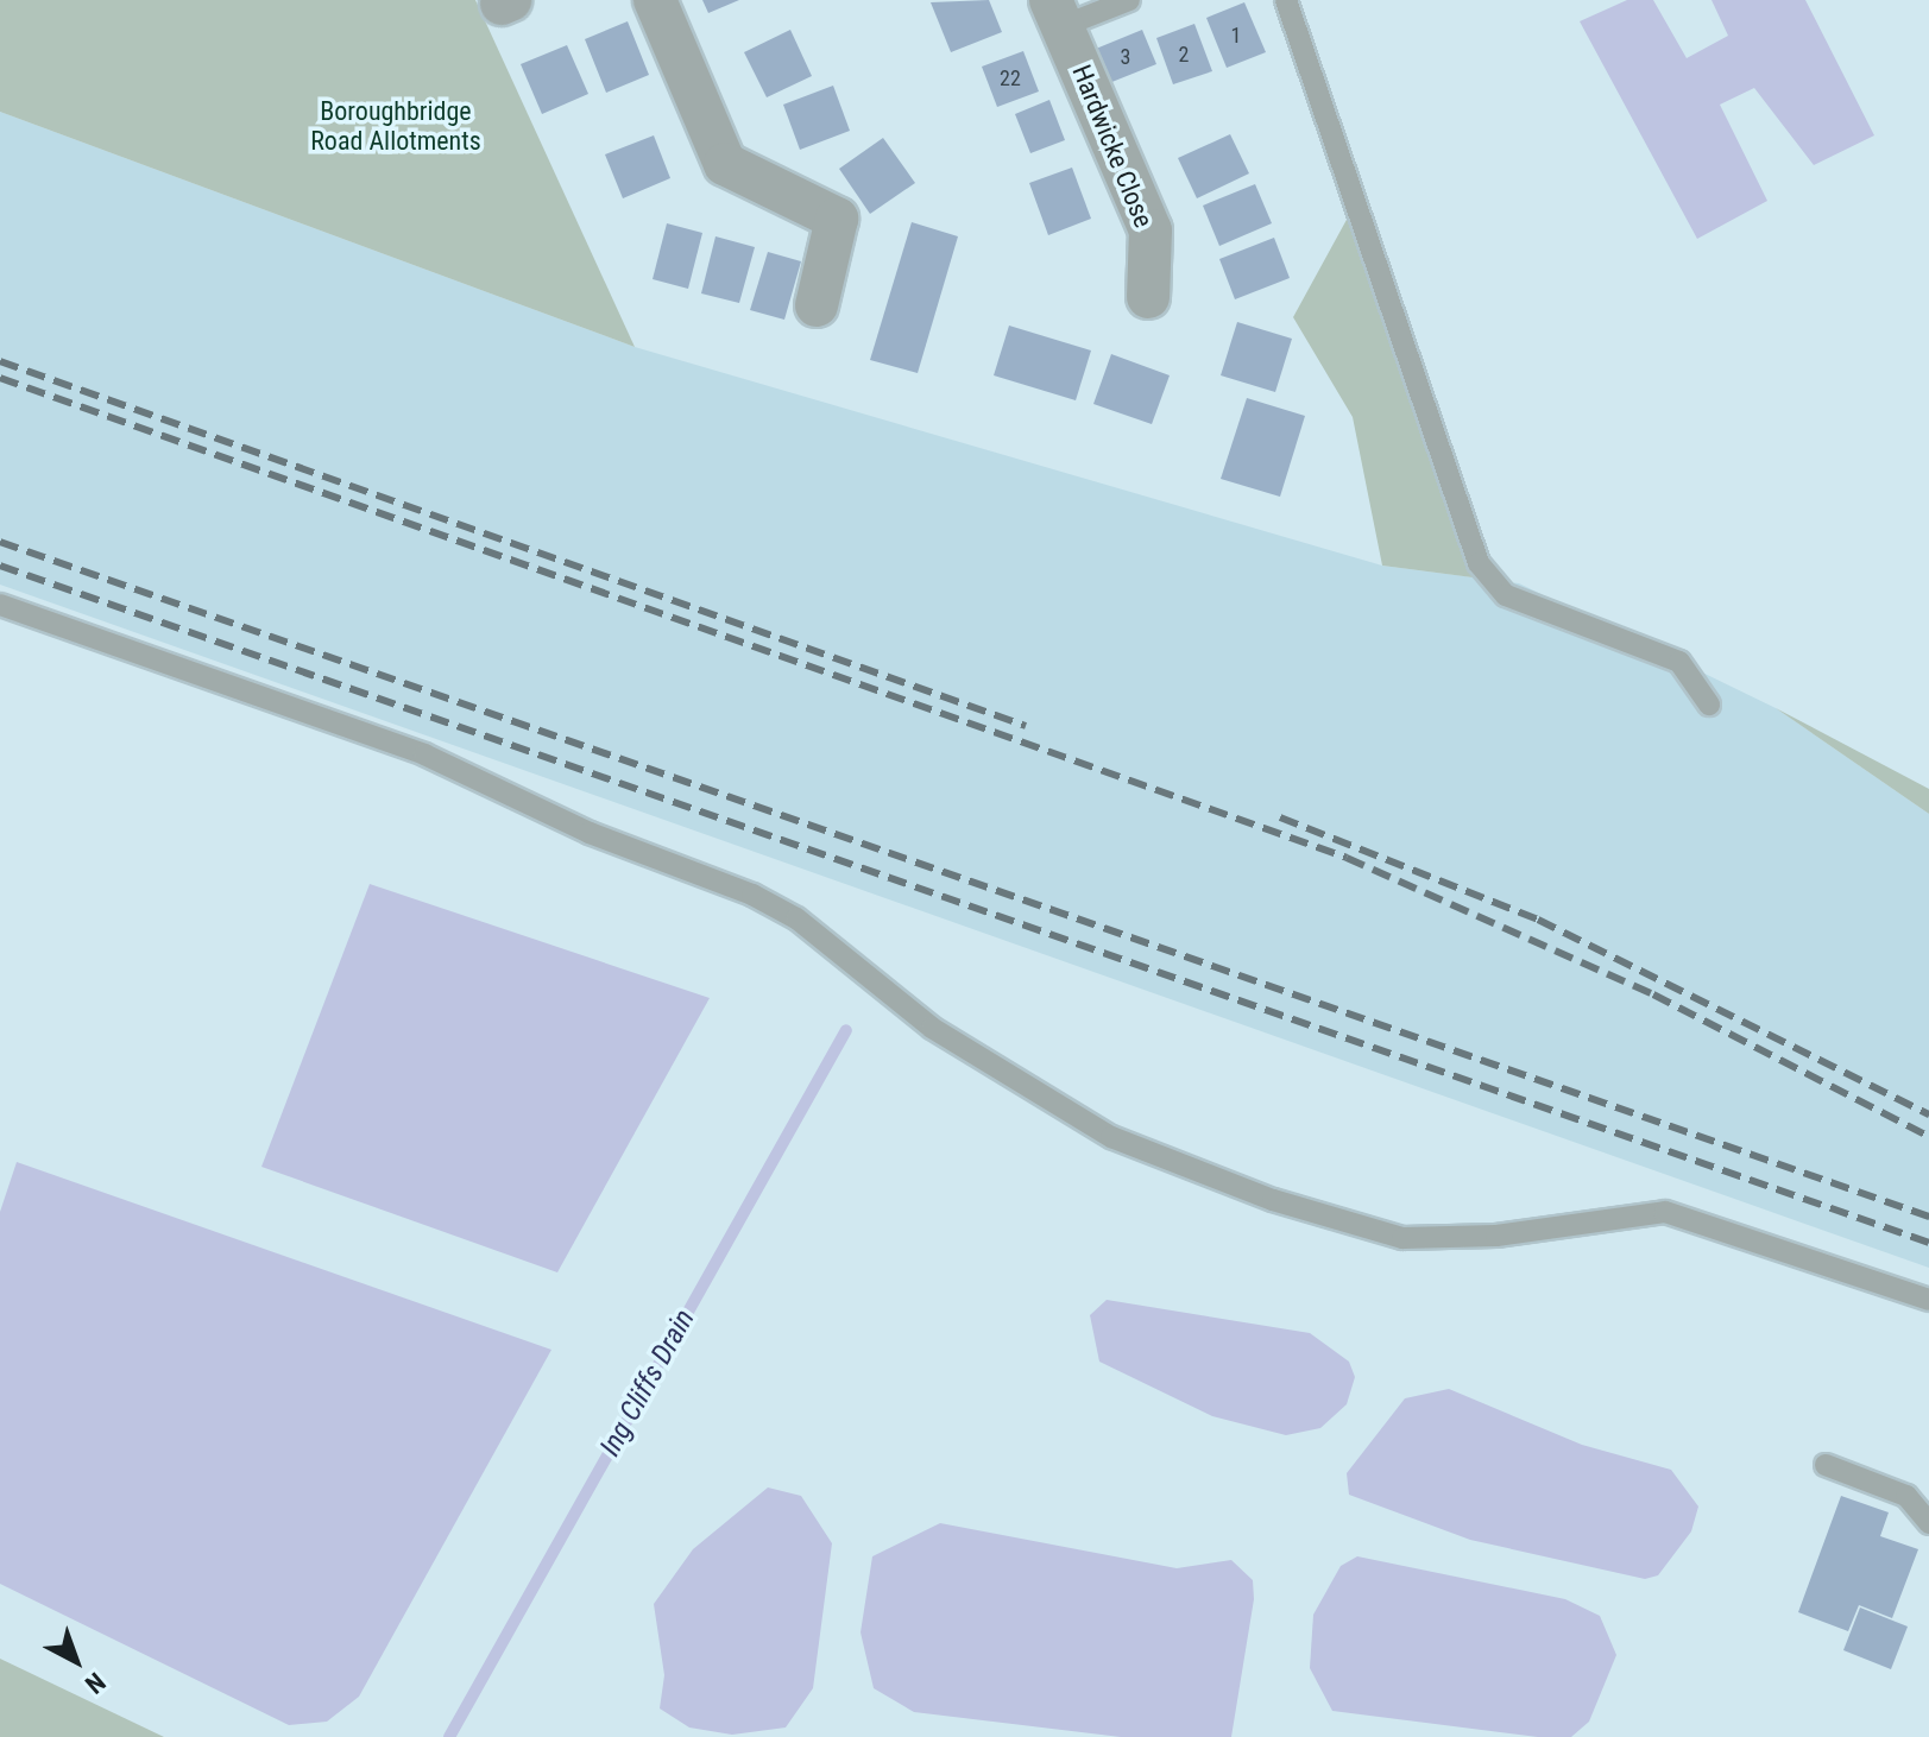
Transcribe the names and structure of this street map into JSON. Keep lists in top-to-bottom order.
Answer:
{
  "streets": {
    "street": ["Hardwicke Close"]
  },
  "water": ["Ing Cliffs Drain"],
  "parks": ["Boroughbridge Road Allotments"],
  "house_numbers": [
    "1",
    "2",
    "3",
    "22"
  ],
  "north": "bottom right"
}
